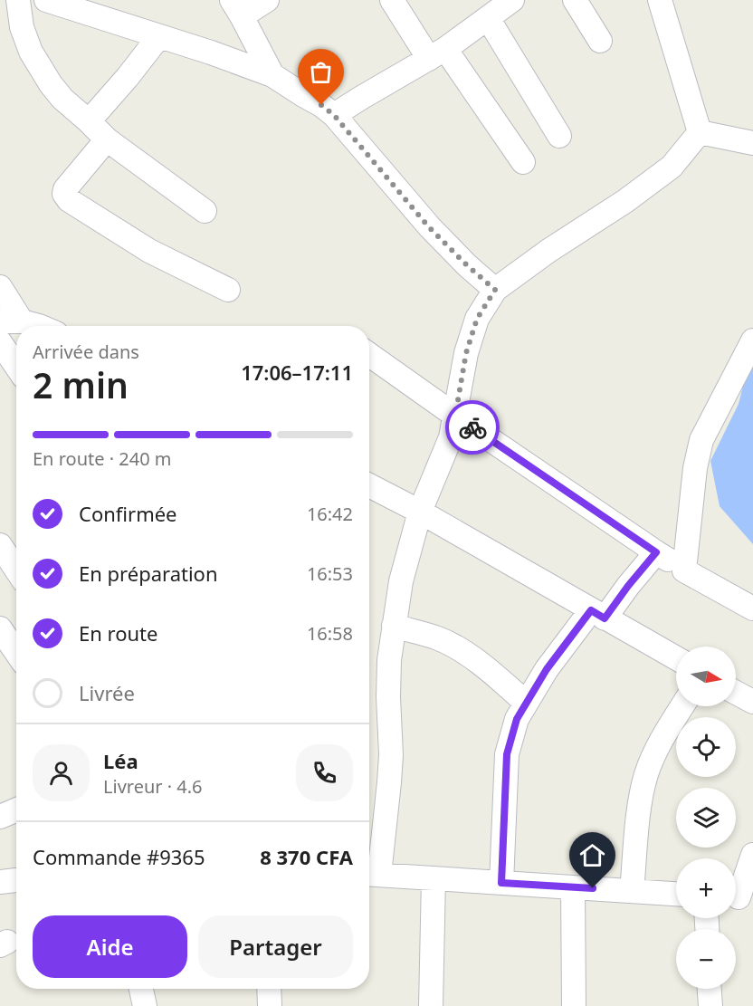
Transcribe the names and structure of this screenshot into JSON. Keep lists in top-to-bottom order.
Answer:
{
  "north": "right",
  "page": {
    "heading": ["2 min", "Arrivée dans", "17:06–17:11"],
    "panel": [
      "Léa",
      "Livreur · 4.6",
      "Commande #9365",
      "8 370 CFA"
    ],
    "bar": "En route · 240 m",
    "list": [
      ["Confirmée", "16:42"],
      ["En préparation", "16:53"],
      ["En route", "16:58"],
      "Livrée"
    ],
    "map_buttons": ["+", "−"],
    "buttons": ["Aide", "Partager"]
  }
}
